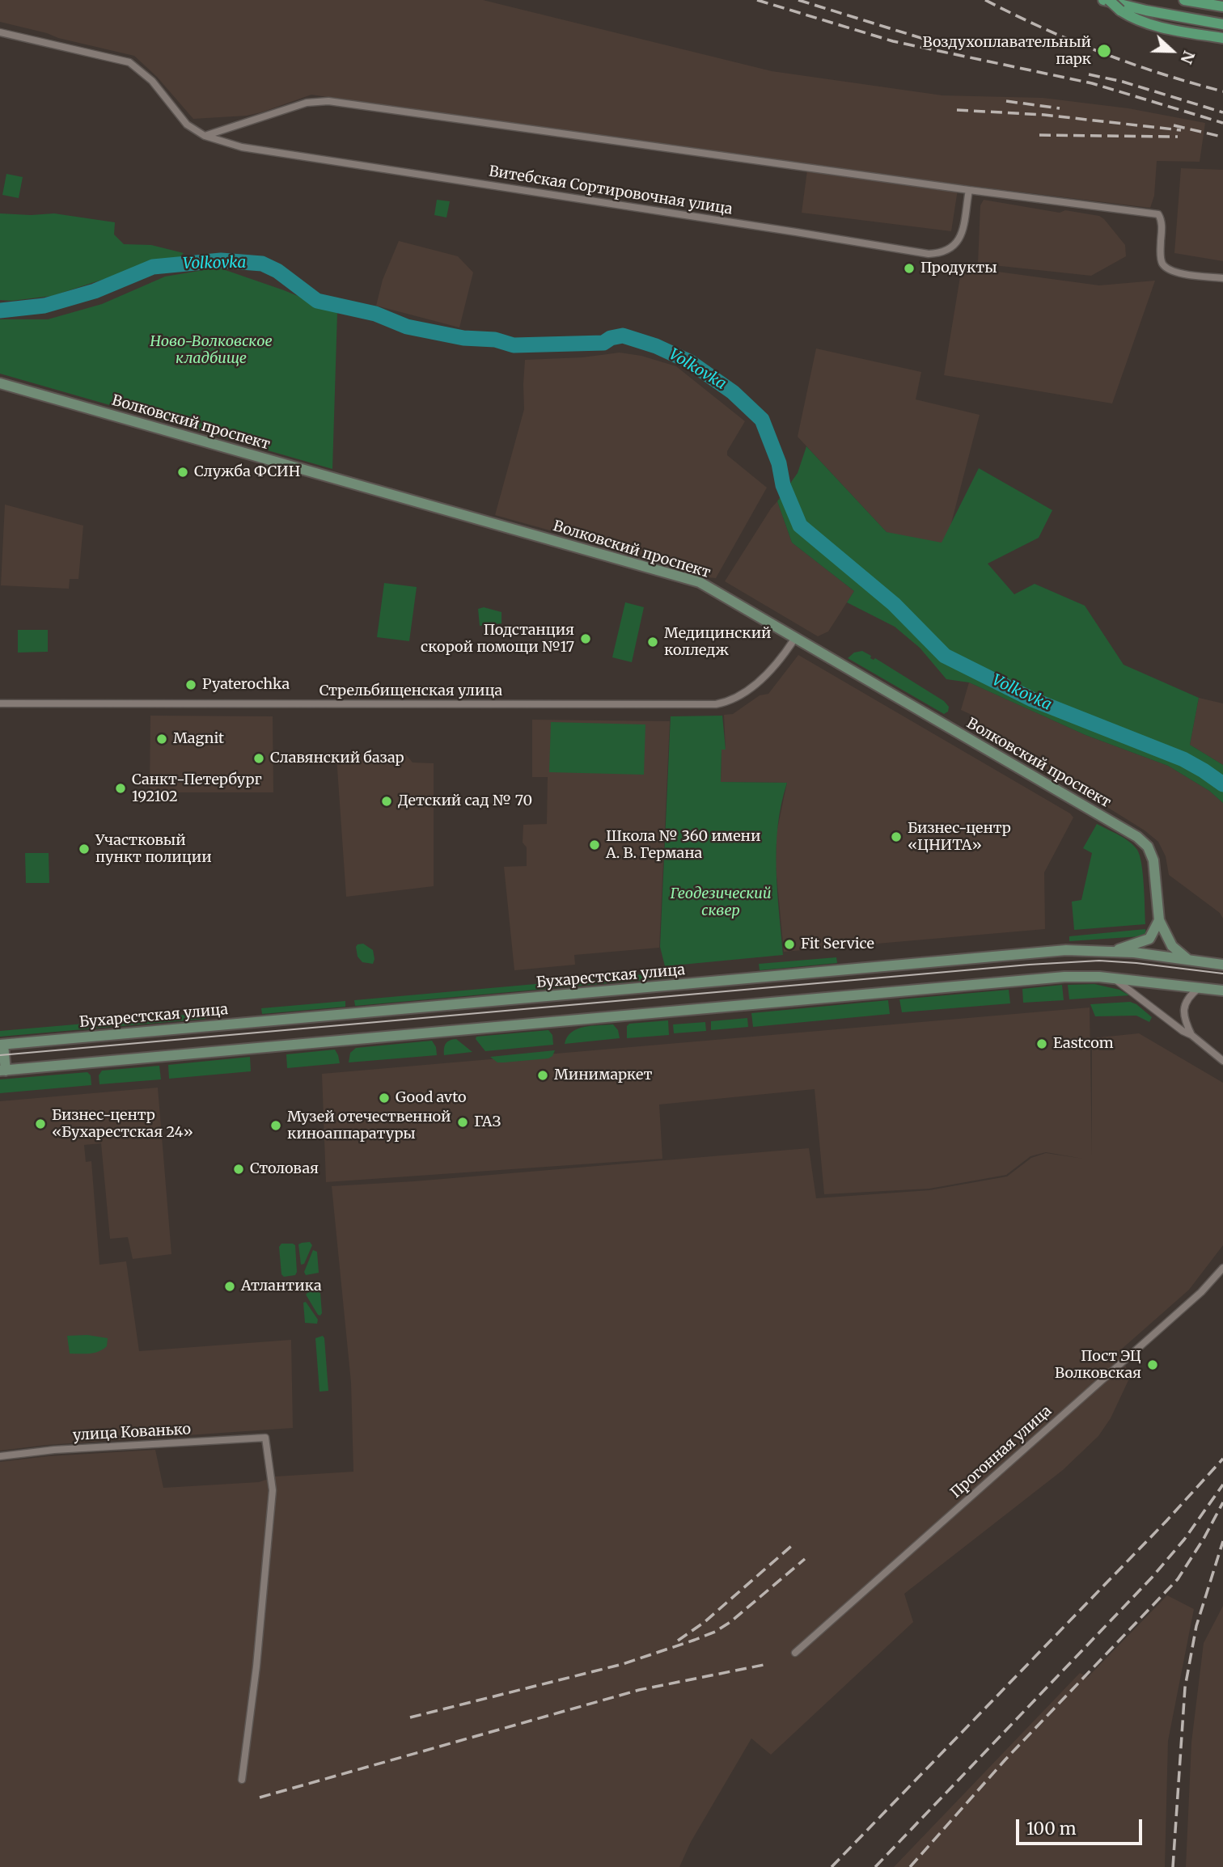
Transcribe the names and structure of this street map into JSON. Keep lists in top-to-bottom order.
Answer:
{
  "streets": {
    "main road": ["Волковский проспект", "Бухарестская улица"],
    "street": [
      "Витебская Сортировочная улица",
      "Стрельбищенская улица",
      "улица Кованько",
      "Прогонная улица"
    ]
  },
  "crossings": [
    ["Волковский проспект", "Стрельбищенская улица"],
    ["Волковский проспект", "Бухарестская улица"]
  ],
  "water": ["Volkovka"],
  "parks": ["Ново-Волковское кладбище", "Геодезический сквер"],
  "places": [
    "Воздухоплавательный парк",
    "Продукты",
    "Служба ФСИН",
    "Подстанция скорой помощи №17",
    "Медицинский колледж",
    "Pyaterochka",
    "Magnit",
    "Славянский базар",
    "Санкт-Петербург 192102",
    "Детский сад № 70",
    "Бизнес-центр «ЦНИТА»",
    "Школа № 360 имени А. В. Германа",
    "Участковый пункт полиции",
    "Fit Service",
    "Eastcom",
    "Минимаркет",
    "Good avto",
    "ГАЗ",
    "Бизнес-центр «Бухарестская 24»",
    "Музей отечественной киноаппаратуры",
    "Столовая",
    "Атлантика",
    "Пост ЭЦ Волковская"
  ],
  "scale_bar": "100 m",
  "north": "right"
}
